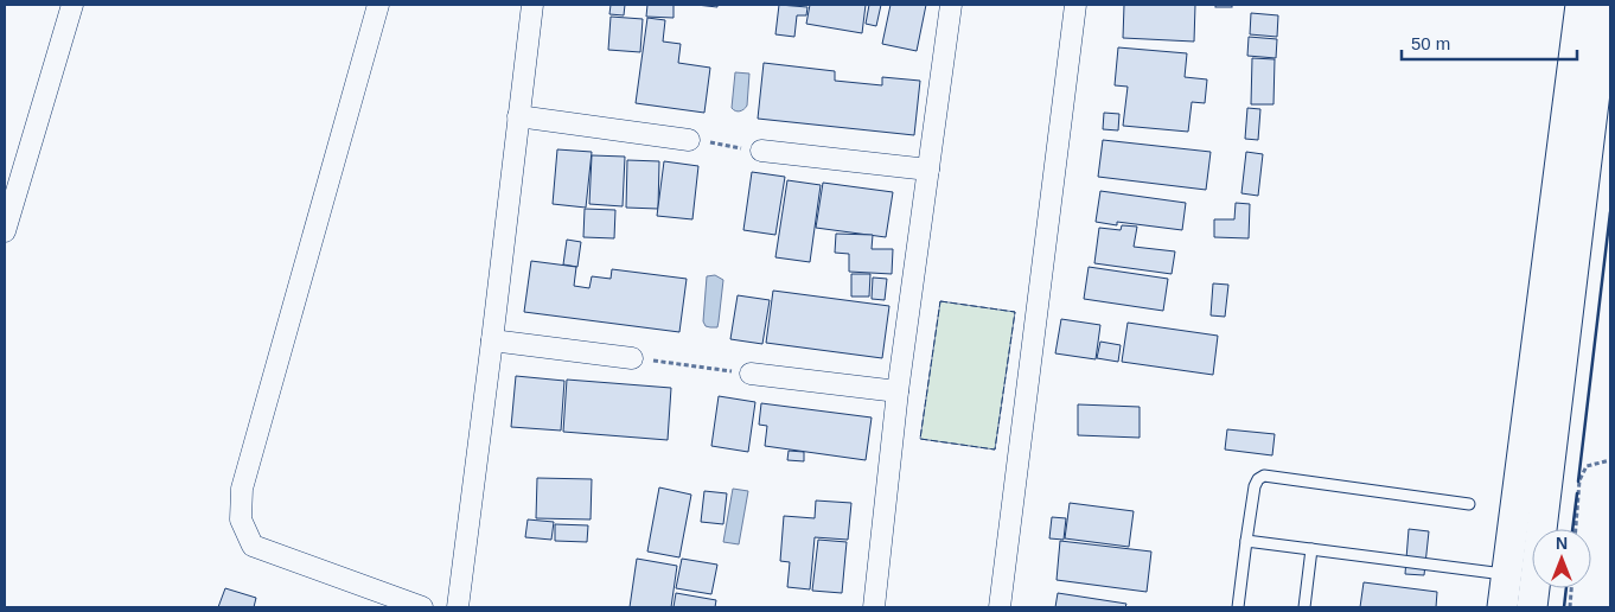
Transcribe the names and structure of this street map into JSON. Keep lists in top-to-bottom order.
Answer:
{
  "scale_bar": "50 m",
  "north": "top"
}
